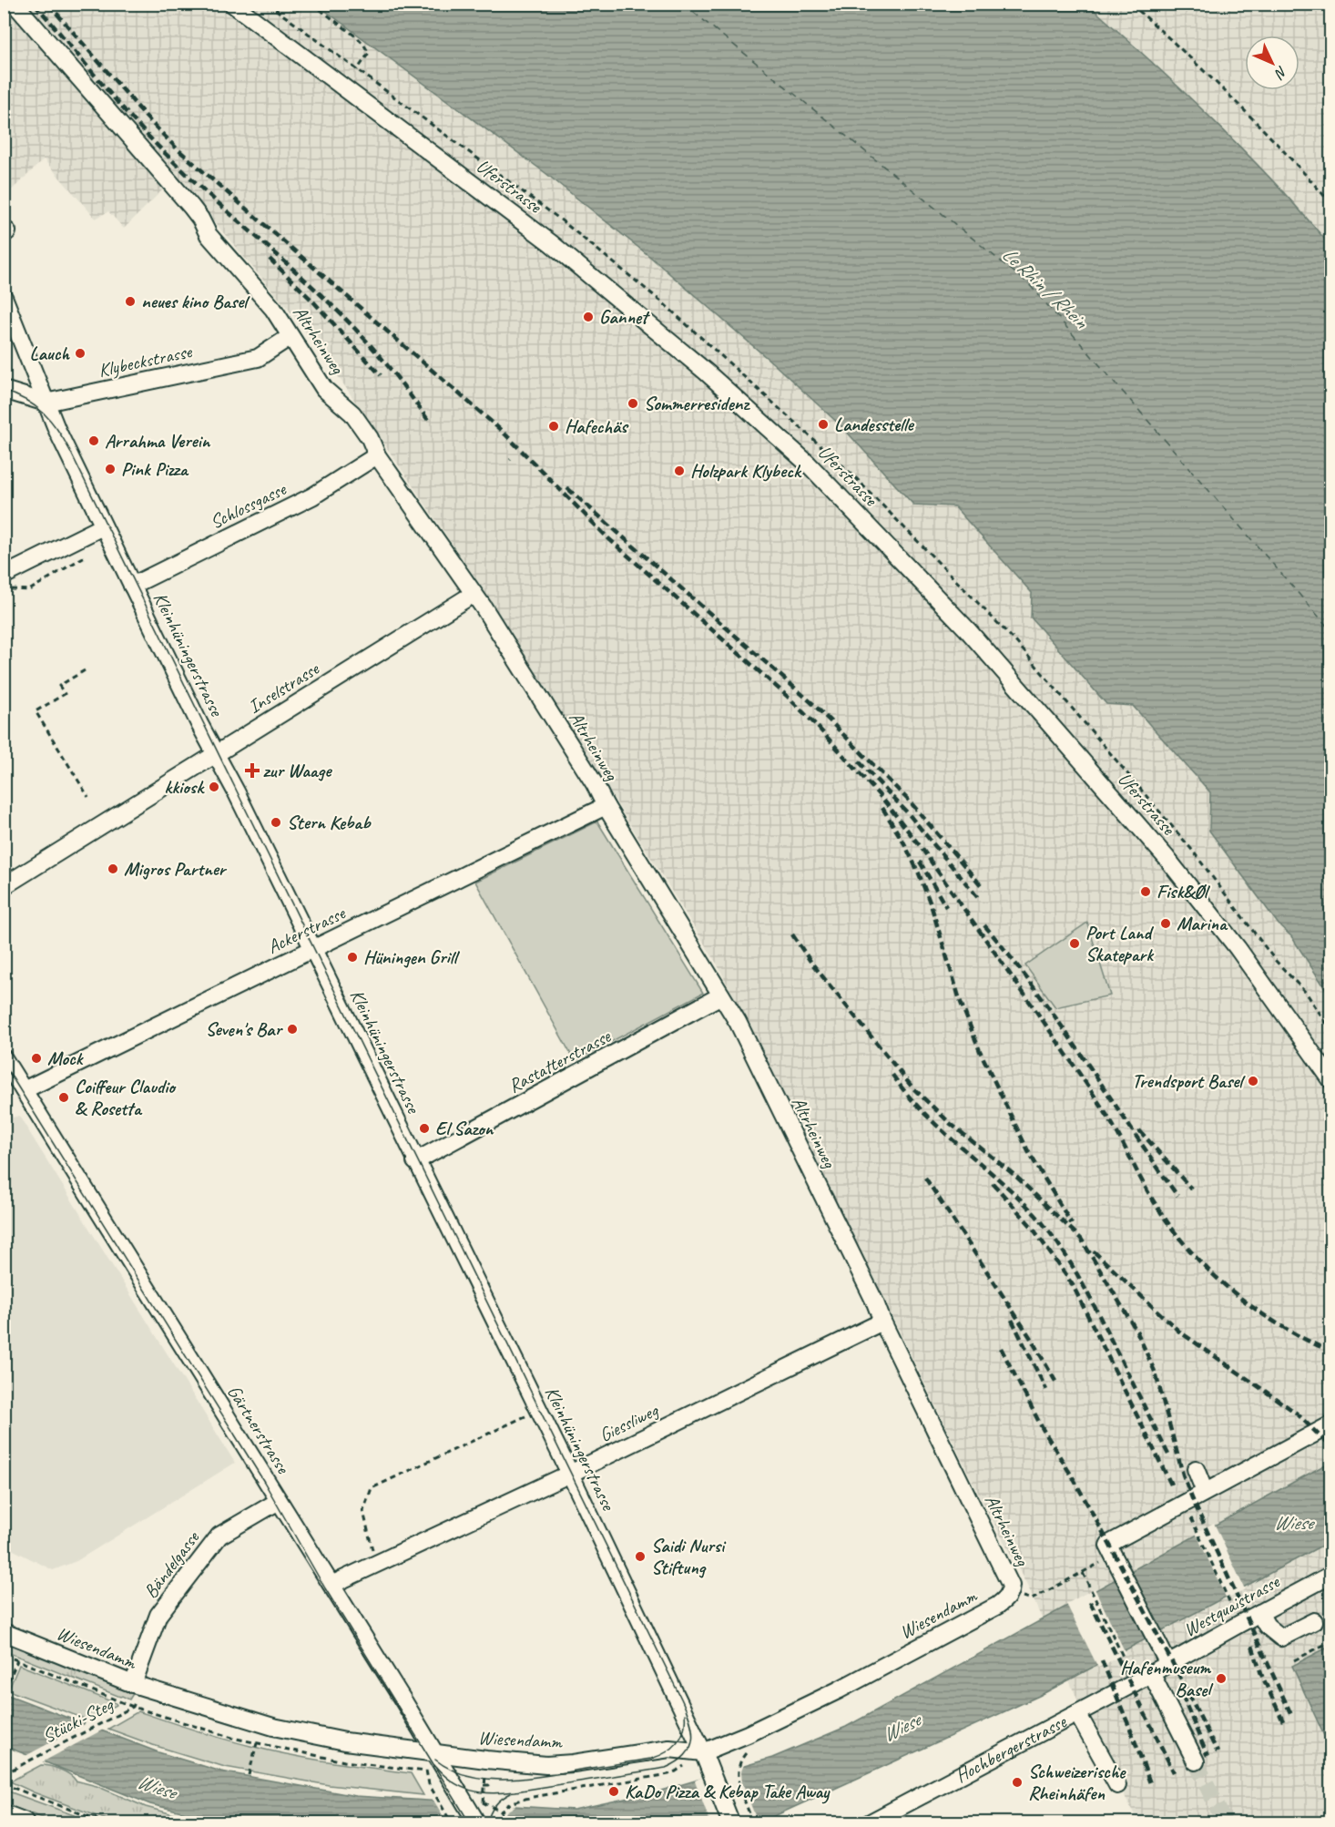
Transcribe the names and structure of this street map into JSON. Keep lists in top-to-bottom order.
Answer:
{
  "streets": {
    "street": [
      "Uferstrasse",
      "Altrheinweg",
      "Klybeckstrasse",
      "Schlossgasse",
      "Kleinhüningerstrasse",
      "Inselstrasse",
      "Ackerstrasse",
      "Rastatterstrasse",
      "Giessliweg",
      "Gärtnerstrasse",
      "Bändelgasse",
      "Westquaistrasse",
      "Wiesendamm",
      "Hochbergerstrasse"
    ],
    "path": ["Stücki-Steg"]
  },
  "crossings": [
    ["Altrheinweg", "Klybeckstrasse"],
    ["Altrheinweg", "Schlossgasse"],
    ["Altrheinweg", "Inselstrasse"],
    ["Altrheinweg", "Ackerstrasse"],
    ["Altrheinweg", "Rastatterstrasse"],
    ["Altrheinweg", "Giessliweg"],
    ["Altrheinweg", "Wiesendamm"],
    ["Klybeckstrasse", "Kleinhüningerstrasse"],
    ["Schlossgasse", "Kleinhüningerstrasse"],
    ["Kleinhüningerstrasse", "Inselstrasse"],
    ["Kleinhüningerstrasse", "Ackerstrasse"],
    ["Kleinhüningerstrasse", "Rastatterstrasse"],
    ["Kleinhüningerstrasse", "Giessliweg"],
    ["Kleinhüningerstrasse", "Wiesendamm"],
    ["Ackerstrasse", "Gärtnerstrasse"],
    ["Giessliweg", "Gärtnerstrasse"],
    ["Gärtnerstrasse", "Bändelgasse"],
    ["Gärtnerstrasse", "Wiesendamm"],
    ["Bändelgasse", "Wiesendamm"],
    ["Westquaistrasse", "Hochbergerstrasse"]
  ],
  "water": ["Le Rhin / Rhein", "Wiese"],
  "places": {
    "other": [
      "neues kino Basel",
      "Gannet",
      "Lauch",
      "Sommerresidenz",
      "Landesstelle",
      "Hafechäs",
      "Arrahma Verein",
      "Pink Pizza",
      "Holzpark Klybeck",
      "kkiosk",
      "Stern Kebab",
      "Migros Partner",
      "Fisk&Øl",
      "Marina",
      "Port Land Skatepark",
      "Hüningen Grill",
      "Seven's Bar",
      "Mock",
      "Trendsport Basel",
      "Coiffeur Claudio & Rosetta",
      "El Sazon",
      "Saidi Nursi Stiftung",
      "Hafenmuseum Basel",
      "Schweizerische Rheinhäfen",
      "KaDo Pizza & Kebap Take Away"
    ],
    "health": ["zur Waage"]
  },
  "north": "bottom right"
}
